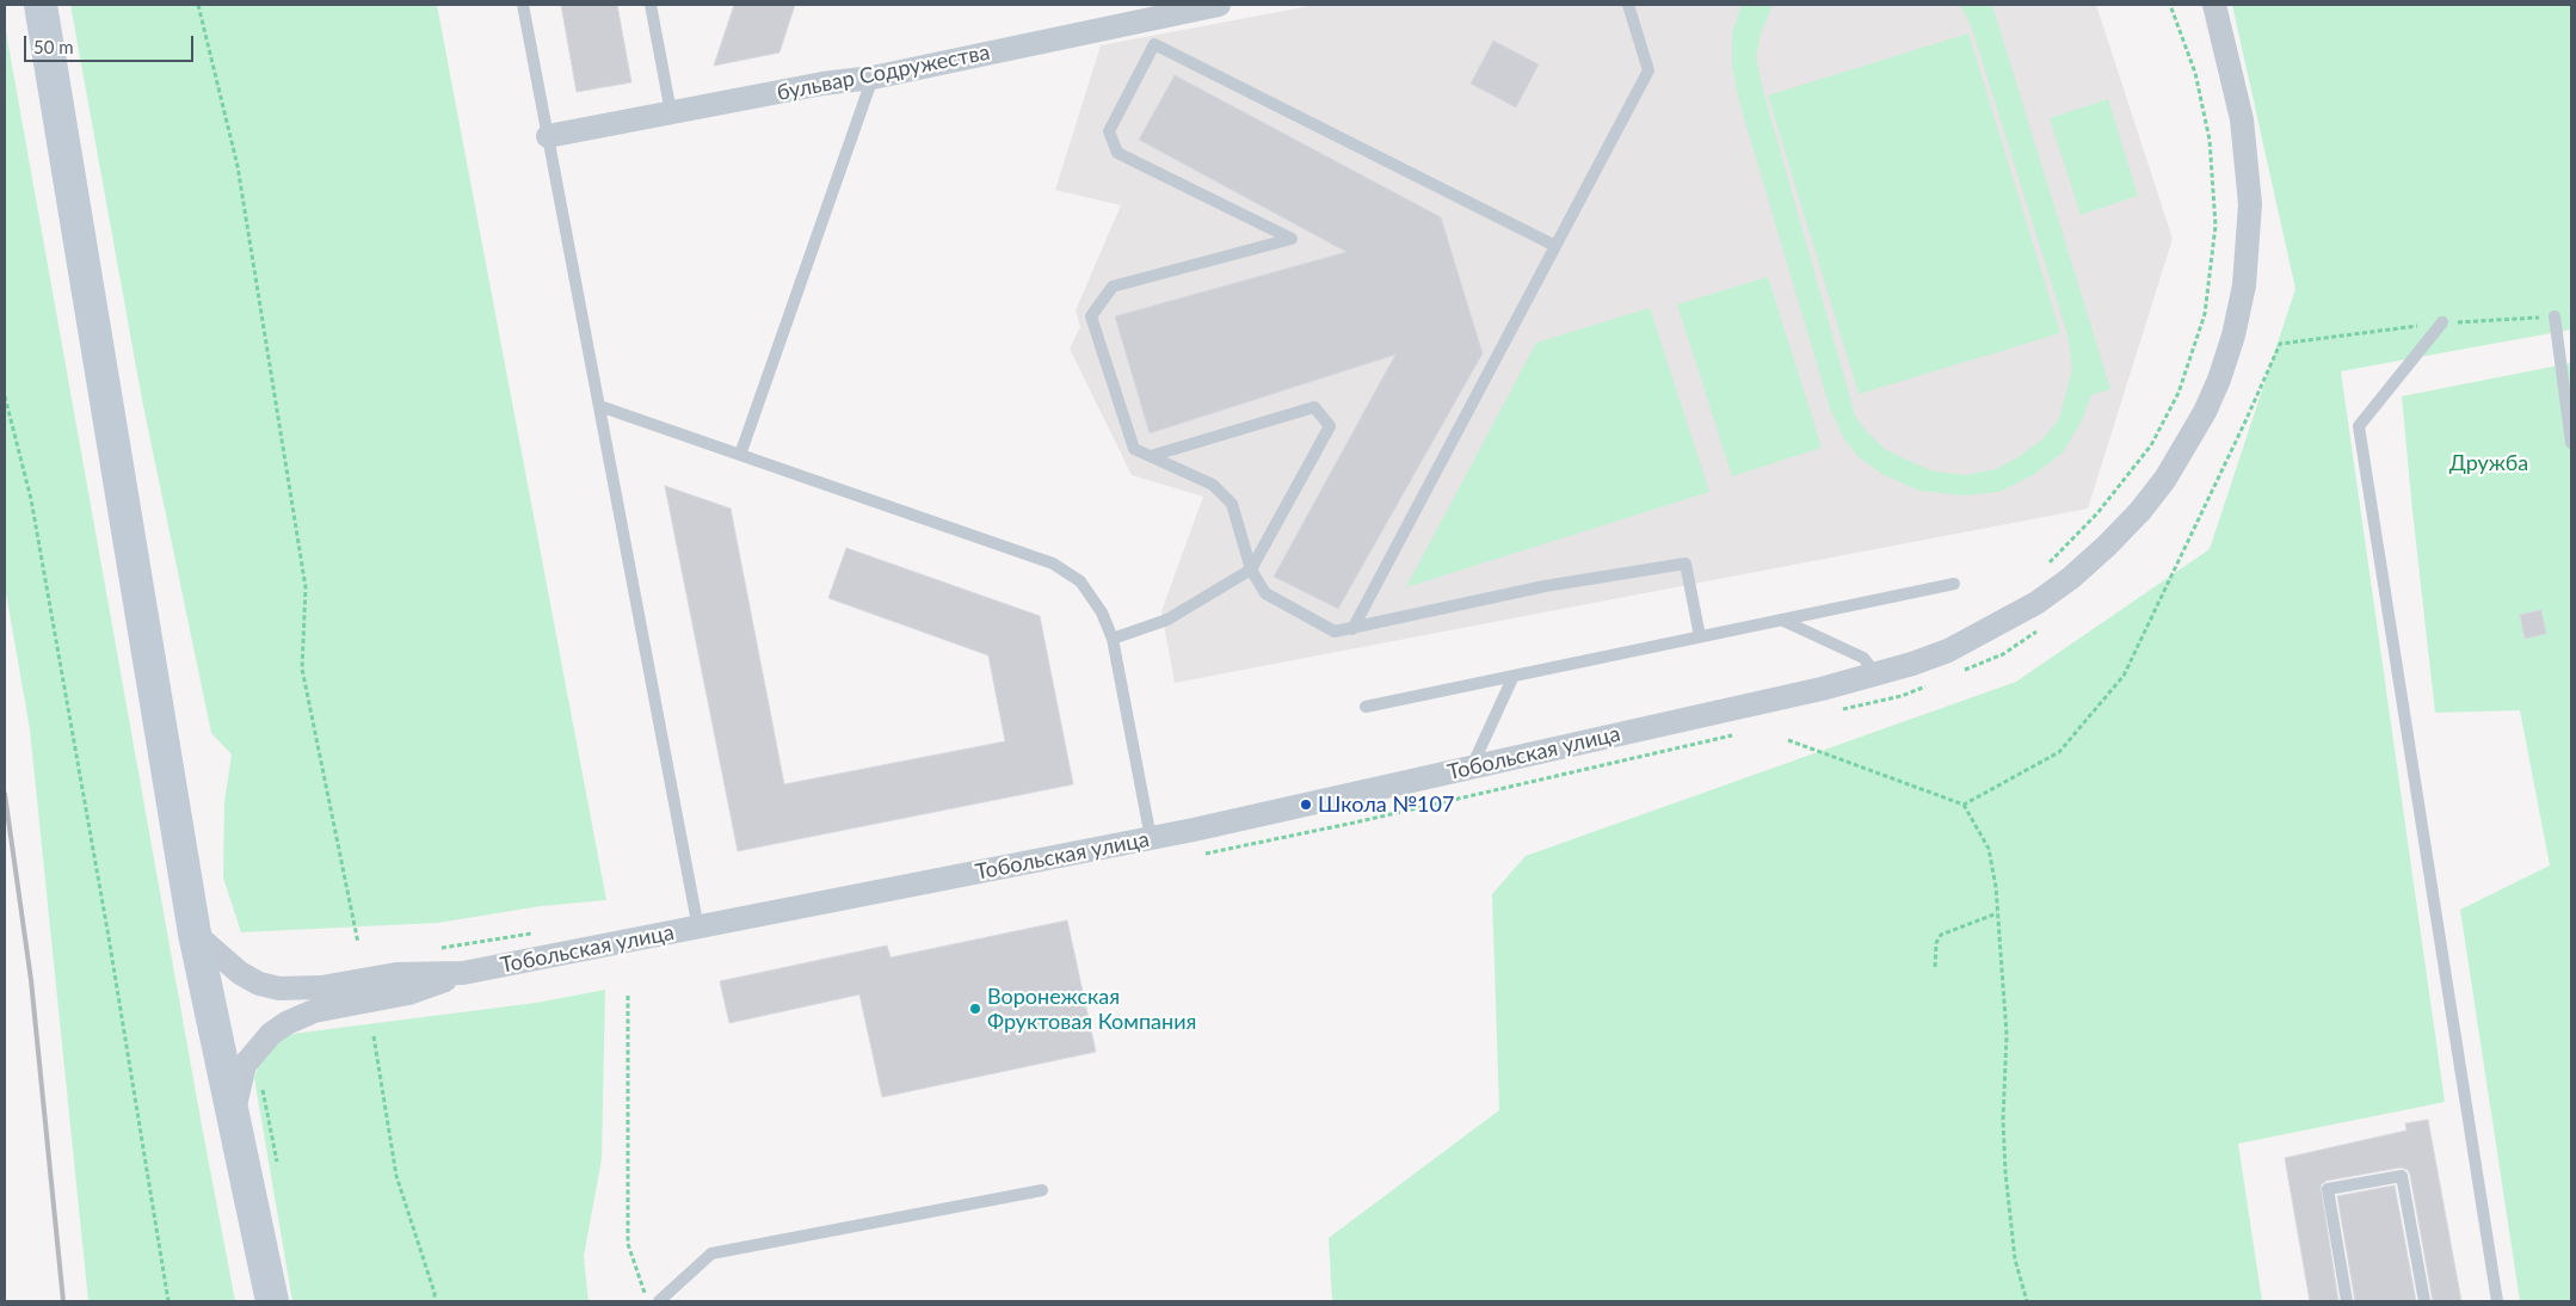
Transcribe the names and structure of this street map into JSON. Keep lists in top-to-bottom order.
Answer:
{
  "streets": {
    "street": ["бульвар Содружества", "Тобольская улица"]
  },
  "parks": ["Дружба"],
  "places": ["Школа №107", "Воронежская Фруктовая Компания"],
  "scale_bar": "50 m"
}
